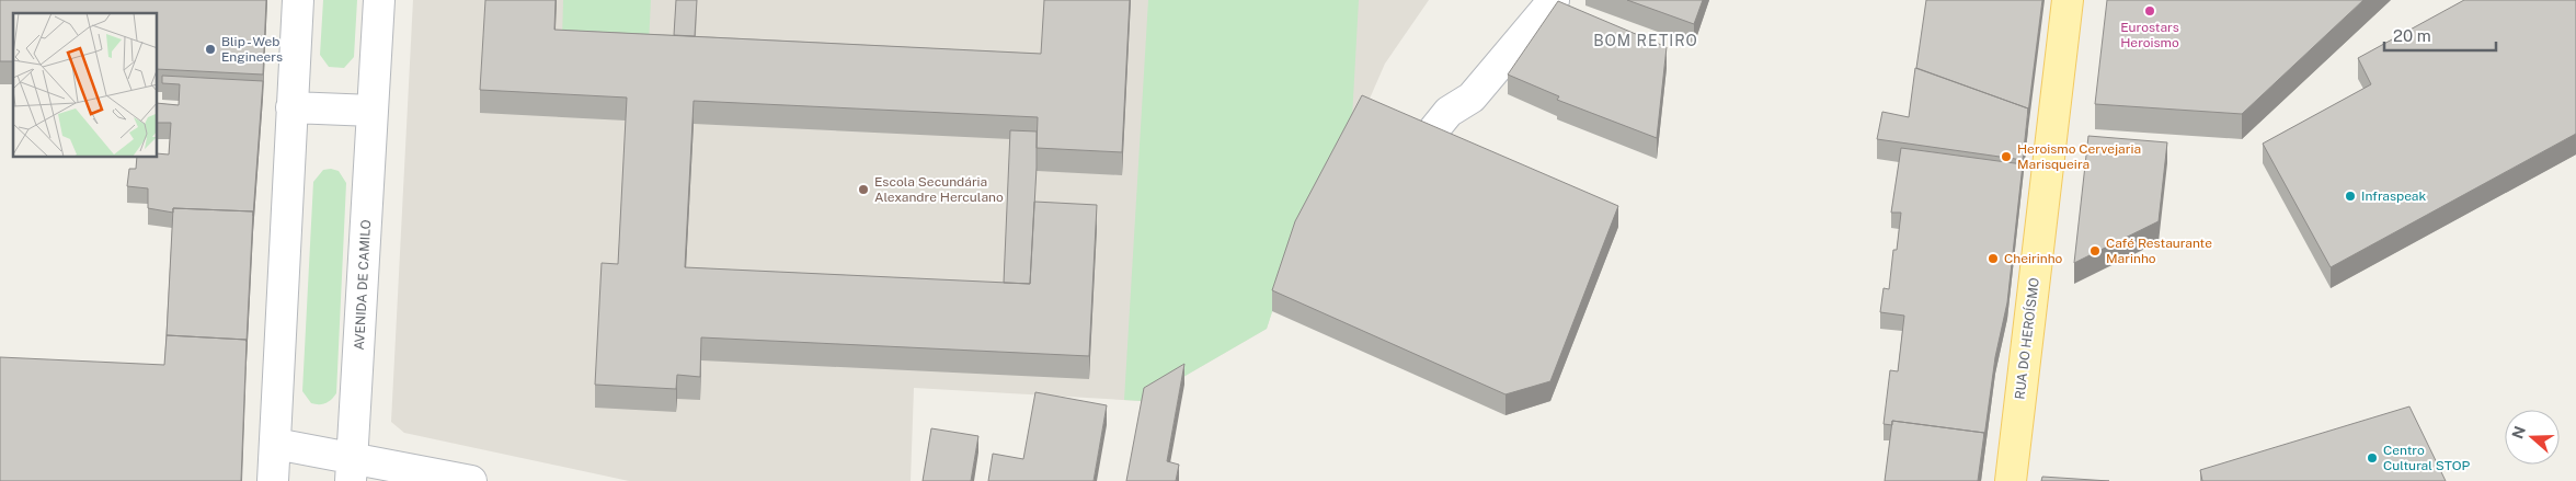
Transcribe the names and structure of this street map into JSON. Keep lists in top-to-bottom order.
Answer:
{
  "streets": {
    "main road": ["RUA DO HEROÍSMO"],
    "street": ["AVENIDA DE CAMILO"]
  },
  "districts": ["BOM RETIRO"],
  "places": [
    "Eurostars Heroismo",
    "Blip - Web Engineers",
    "Heroismo Cervejaria Marisqueira",
    "Escola Secundária Alexandre Herculano",
    "Infraspeak",
    "Café Restaurante Marinho",
    "Cheirinho",
    "Centro Cultural STOP"
  ],
  "scale_bar": "20 m",
  "north": "left"
}
